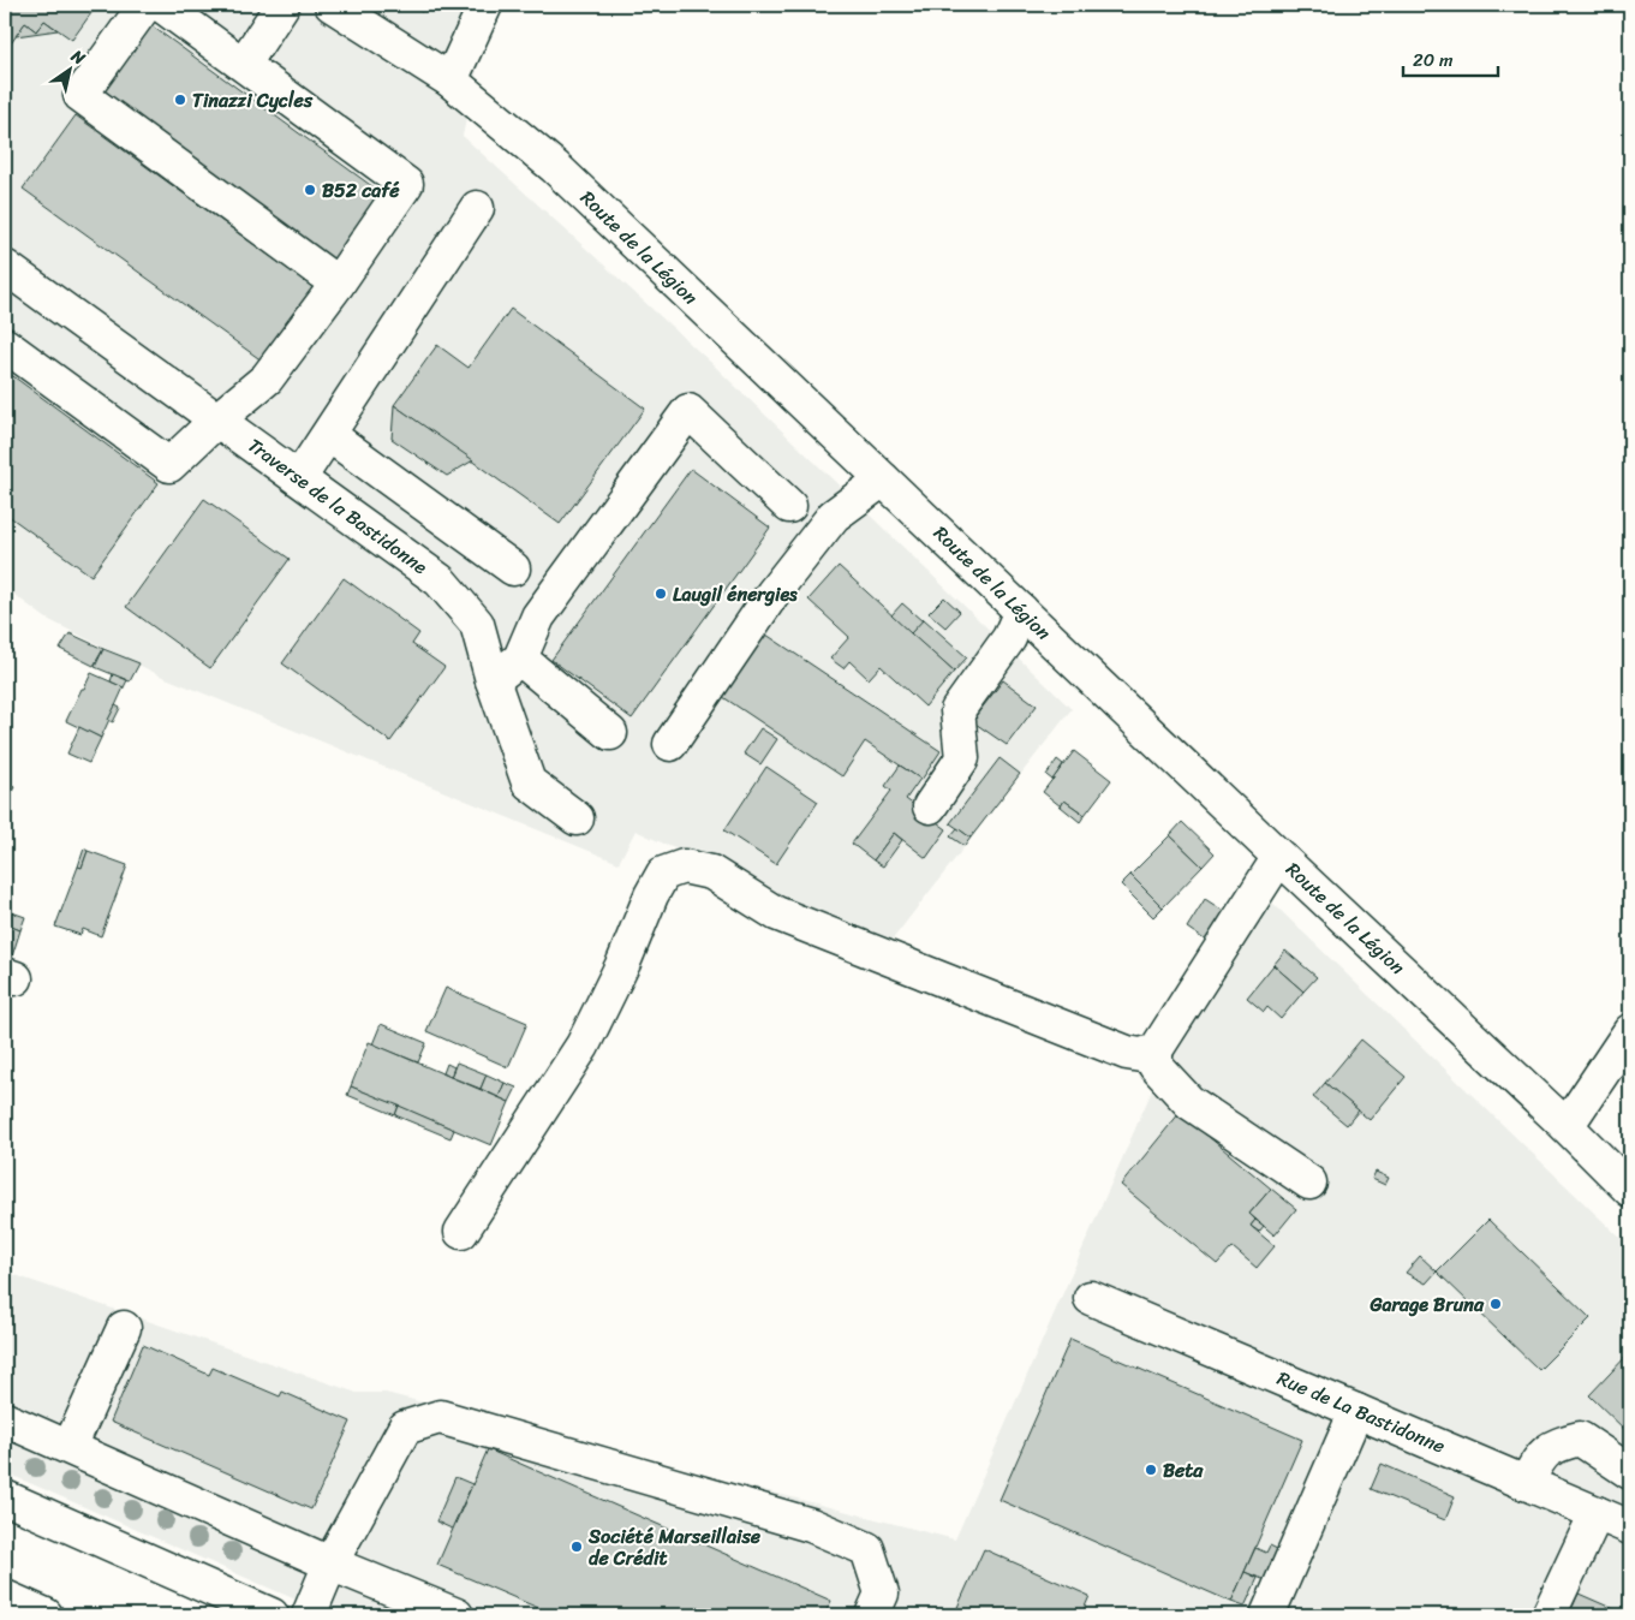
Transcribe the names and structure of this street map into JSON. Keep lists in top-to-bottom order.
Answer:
{
  "streets": {
    "main road": ["Route de la Légion", "Traverse de la Bastidonne", "Rue de La Bastidonne"]
  },
  "places": [
    "Tinazzi Cycles",
    "B52 café",
    "Laugil énergies",
    "Garage Bruna",
    "Beta",
    "Société Marseillaise de Crédit"
  ],
  "scale_bar": "20 m",
  "north": "top right"
}
